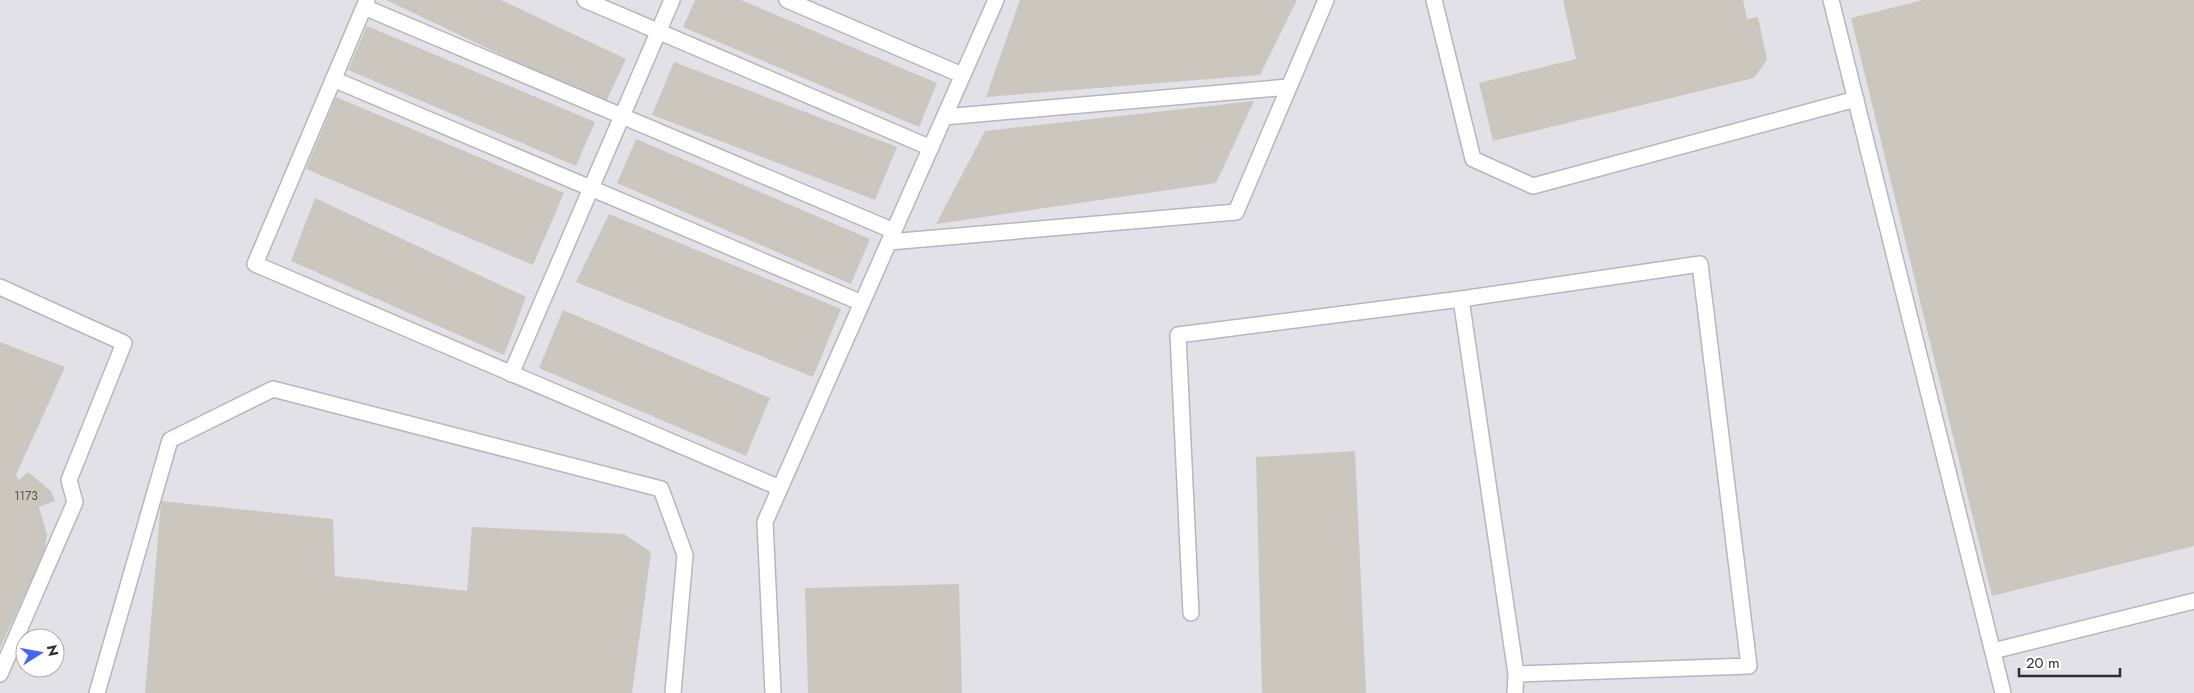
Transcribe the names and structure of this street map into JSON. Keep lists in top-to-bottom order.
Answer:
{
  "house_numbers": ["1173"],
  "scale_bar": "20 m",
  "north": "right"
}
